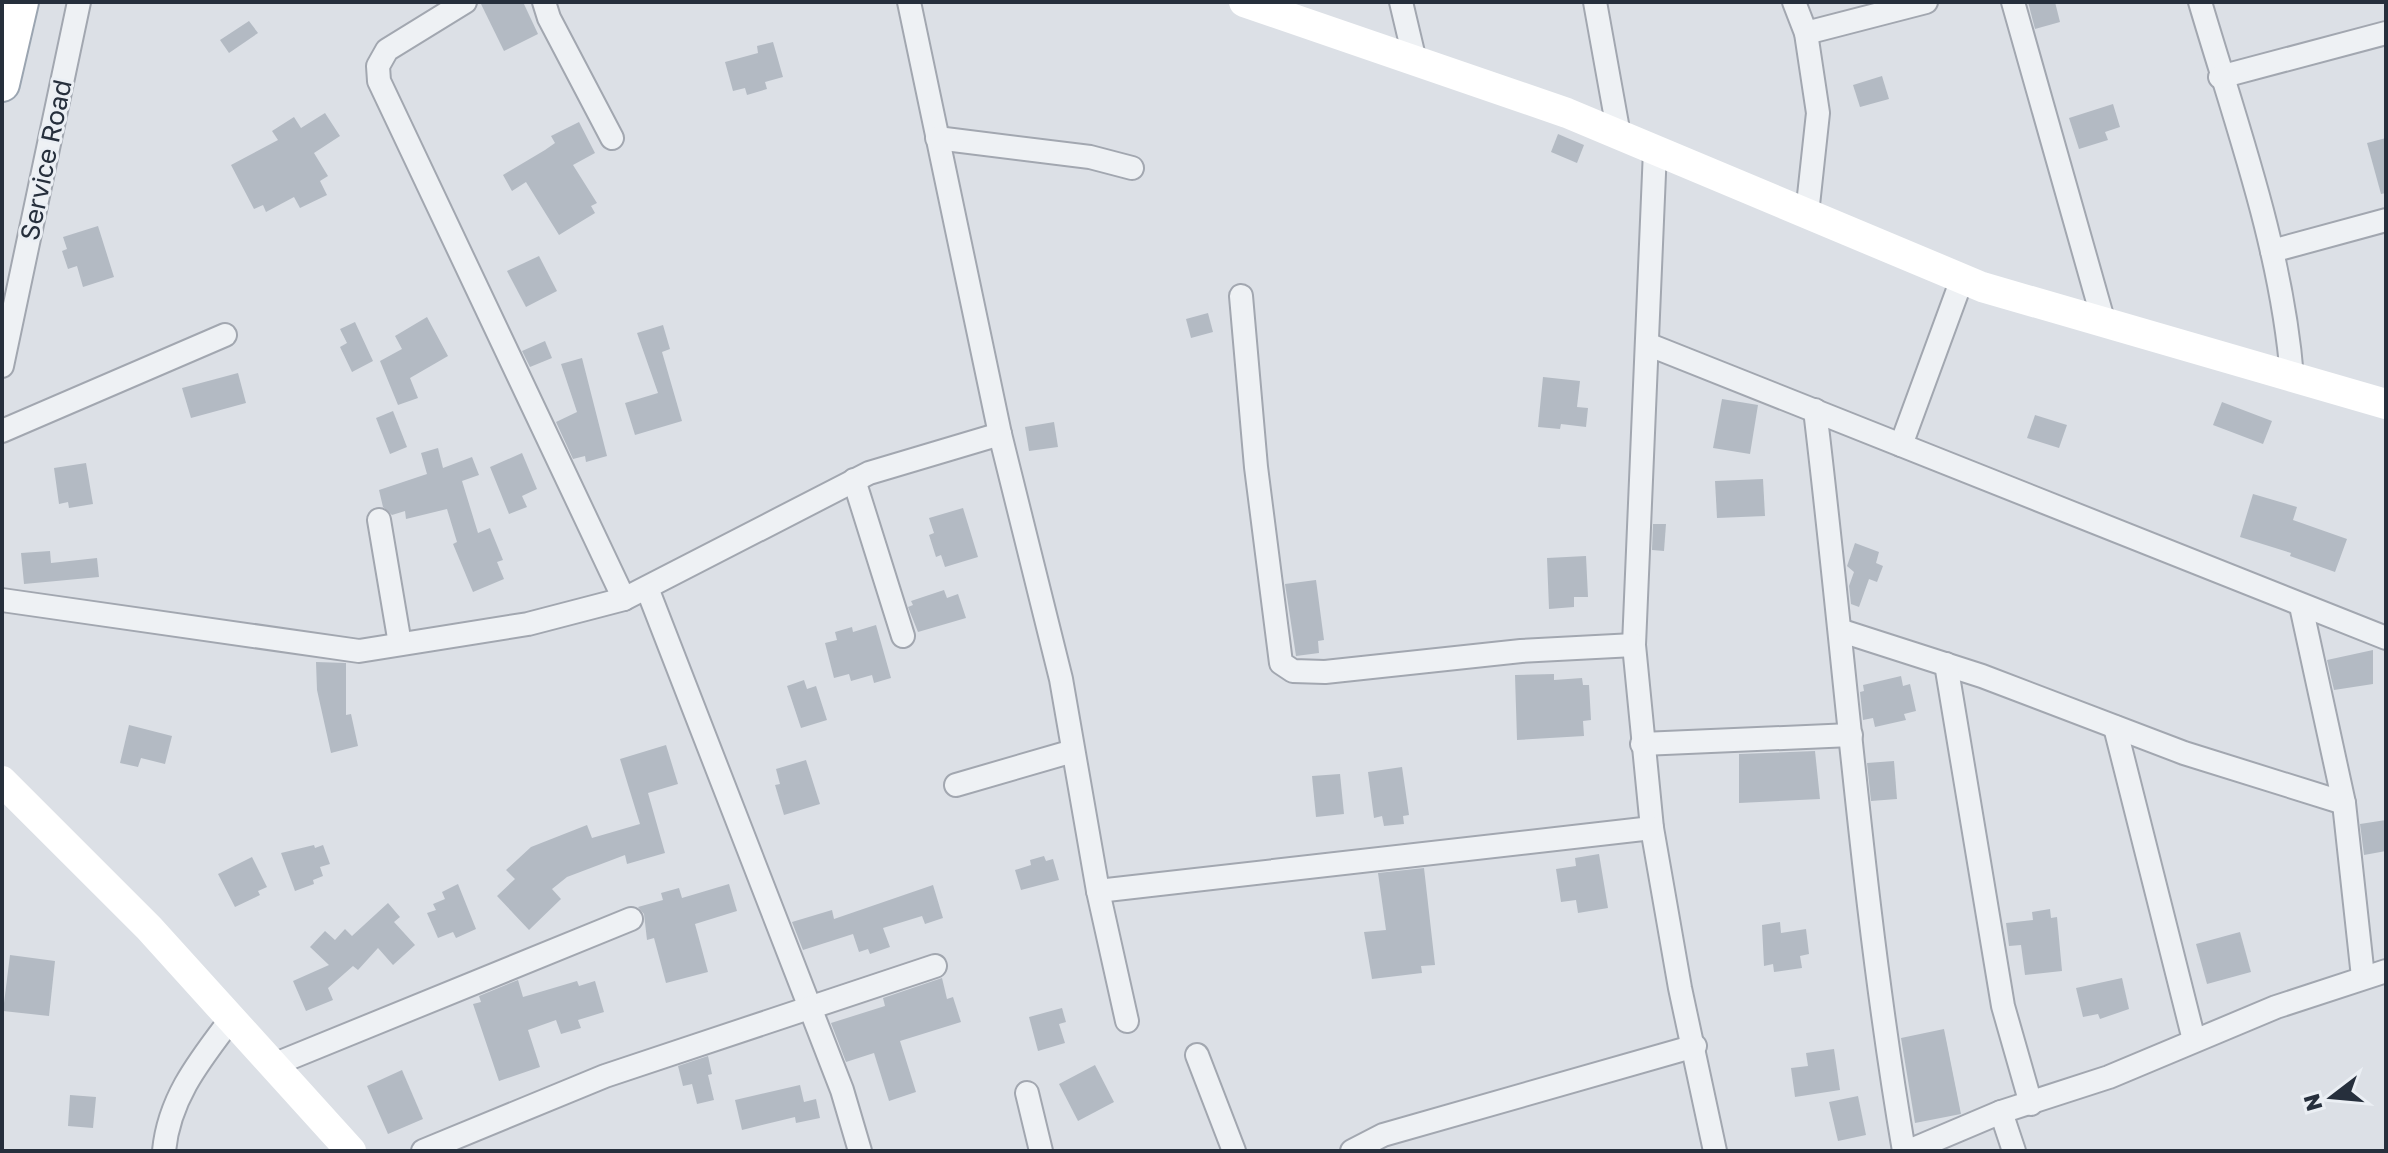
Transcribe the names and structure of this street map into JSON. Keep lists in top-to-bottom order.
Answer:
{
  "streets": {
    "street": ["Service Road"]
  },
  "north": "left"
}
